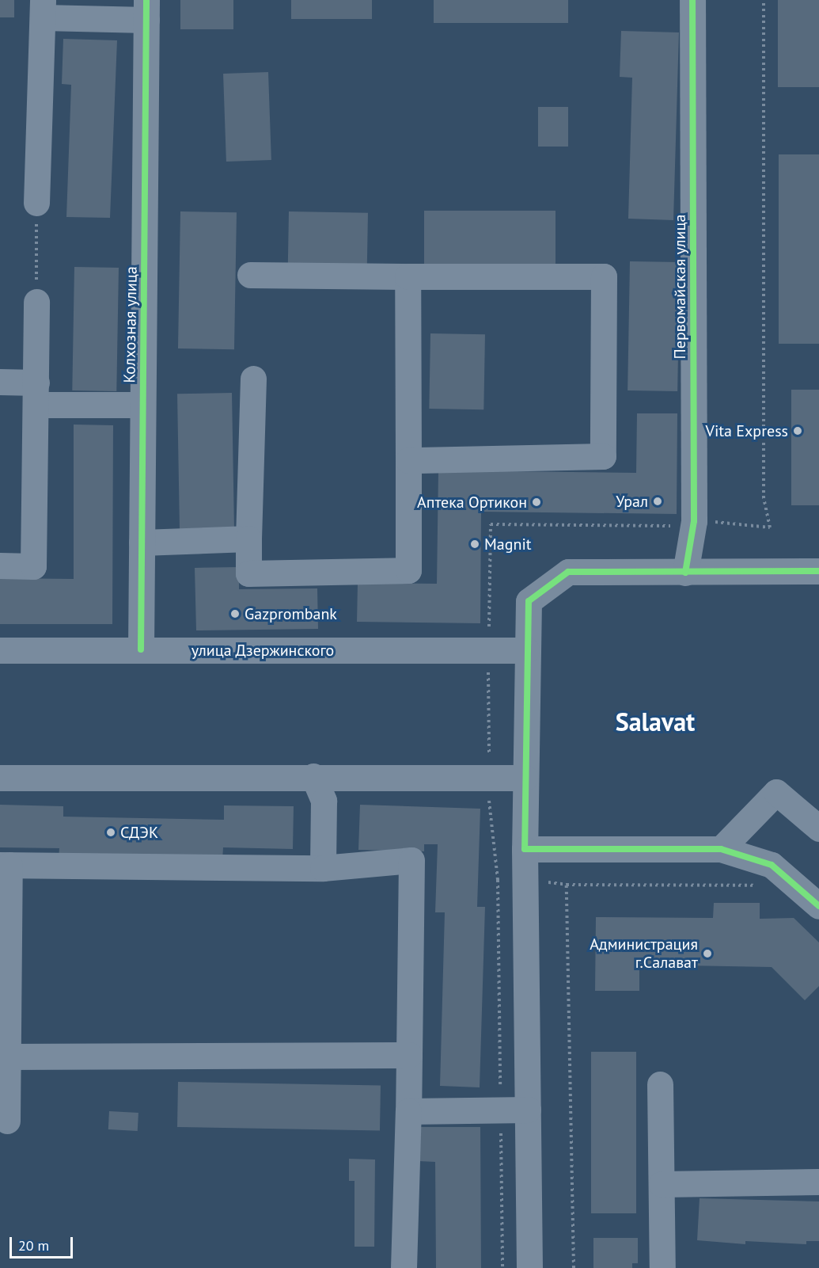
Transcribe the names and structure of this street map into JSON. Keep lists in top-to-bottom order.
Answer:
{
  "streets": {
    "street": ["Первомайская улица", "Колхозная улица", "улица Дзержинского"]
  },
  "crossings": [
    ["Колхозная улица", "улица Дзержинского"]
  ],
  "districts": ["Salavat"],
  "places": [
    "Vita Express",
    "Урал",
    "Аптека Ортикон",
    "Magnit",
    "Gazprombank",
    "СДЭК",
    "Администрация г.Салават"
  ],
  "scale_bar": "20 m"
}
